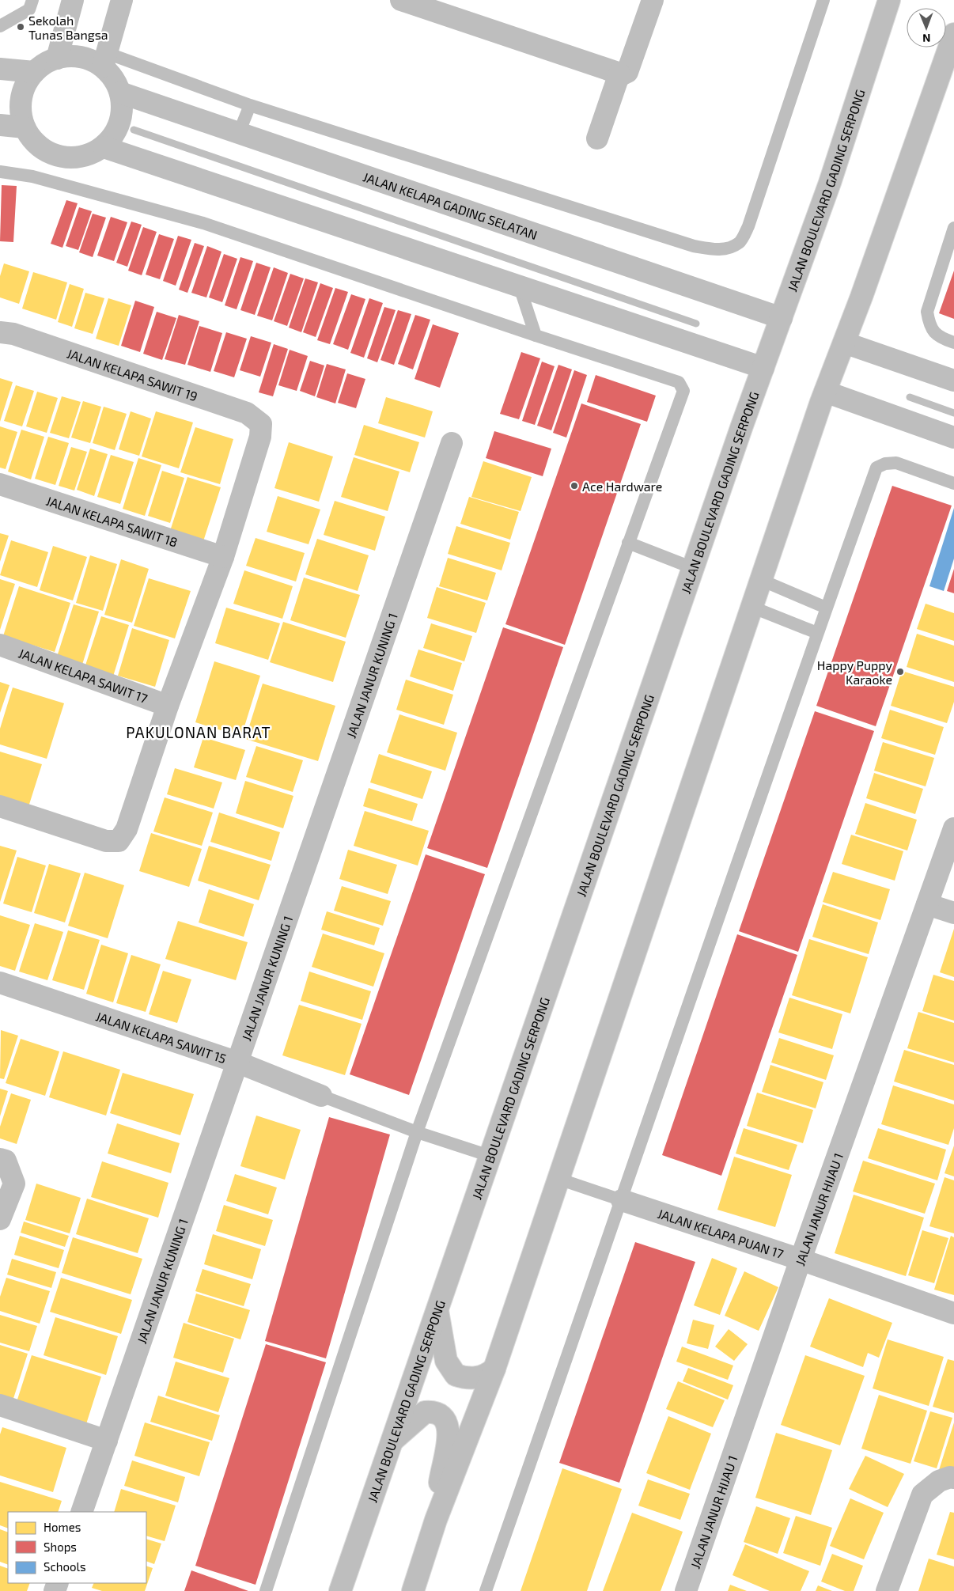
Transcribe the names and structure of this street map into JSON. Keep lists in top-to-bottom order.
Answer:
{
  "streets": {
    "street": [
      "JALAN BOULEVARD GADING SERPONG",
      "JALAN KELAPA GADING SELATAN",
      "JALAN KELAPA SAWIT 19",
      "JALAN KELAPA SAWIT 18",
      "JALAN KELAPA SAWIT 17",
      "JALAN JANUR KUNING 1",
      "JALAN KELAPA SAWIT 15",
      "JALAN JANUR HIJAU 1",
      "JALAN KELAPA PUAN 17"
    ]
  },
  "crossings": [
    ["JALAN BOULEVARD GADING SERPONG", "JALAN KELAPA GADING SELATAN"],
    ["JALAN KELAPA SAWIT 19", "JALAN KELAPA SAWIT 18"],
    ["JALAN JANUR KUNING 1", "JALAN KELAPA SAWIT 15"],
    ["JALAN JANUR HIJAU 1", "JALAN KELAPA PUAN 17"]
  ],
  "districts": ["PAKULONAN BARAT"],
  "places": ["Sekolah Tunas Bangsa", "Ace Hardware", "Happy Puppy Karaoke"],
  "legend": ["Homes", "Shops", "Schools"],
  "north": "bottom"
}
